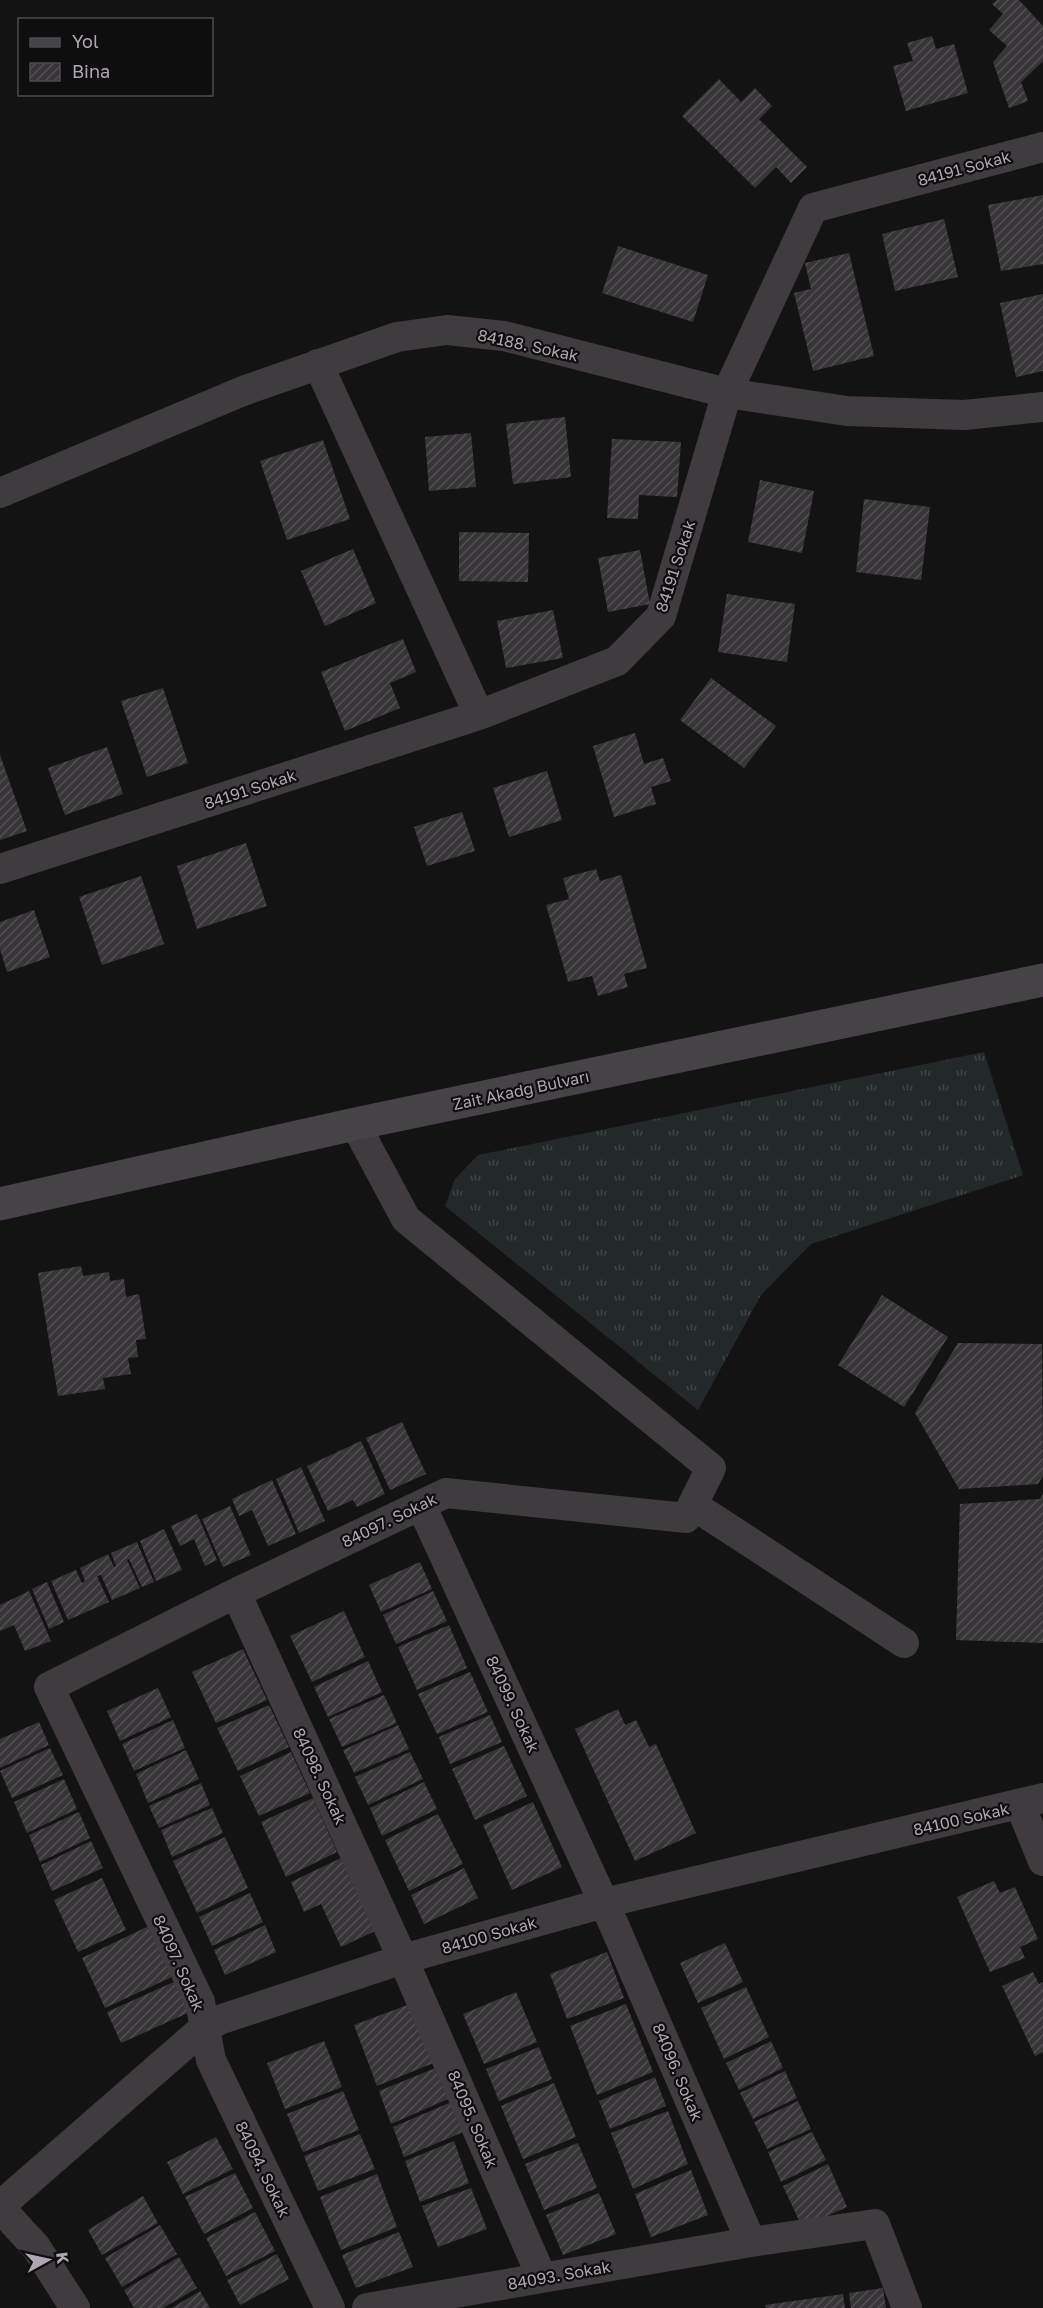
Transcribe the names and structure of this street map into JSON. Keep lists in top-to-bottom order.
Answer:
{
  "streets": {
    "street": [
      "84191 Sokak",
      "84188. Sokak",
      "Zait Akadğ Bulvarı",
      "84097. Sokak",
      "84099. Sokak",
      "84098. Sokak",
      "84100 Sokak",
      "84096. Sokak",
      "84095. Sokak",
      "84094. Sokak",
      "84093. Sokak"
    ]
  },
  "crossings": [
    ["84191 Sokak", "84188. Sokak"],
    ["84097. Sokak", "84099. Sokak"],
    ["84097. Sokak", "84098. Sokak"],
    ["84097. Sokak", "84100 Sokak"],
    ["84097. Sokak", "84094. Sokak"],
    ["84099. Sokak", "84100 Sokak"],
    ["84099. Sokak", "84096. Sokak"],
    ["84098. Sokak", "84100 Sokak"],
    ["84098. Sokak", "84095. Sokak"],
    ["84100 Sokak", "84096. Sokak"],
    ["84100 Sokak", "84095. Sokak"],
    ["84100 Sokak", "84094. Sokak"],
    ["84096. Sokak", "84093. Sokak"],
    ["84095. Sokak", "84093. Sokak"]
  ],
  "legend": ["Yol", "Bina"],
  "north": "right"
}
